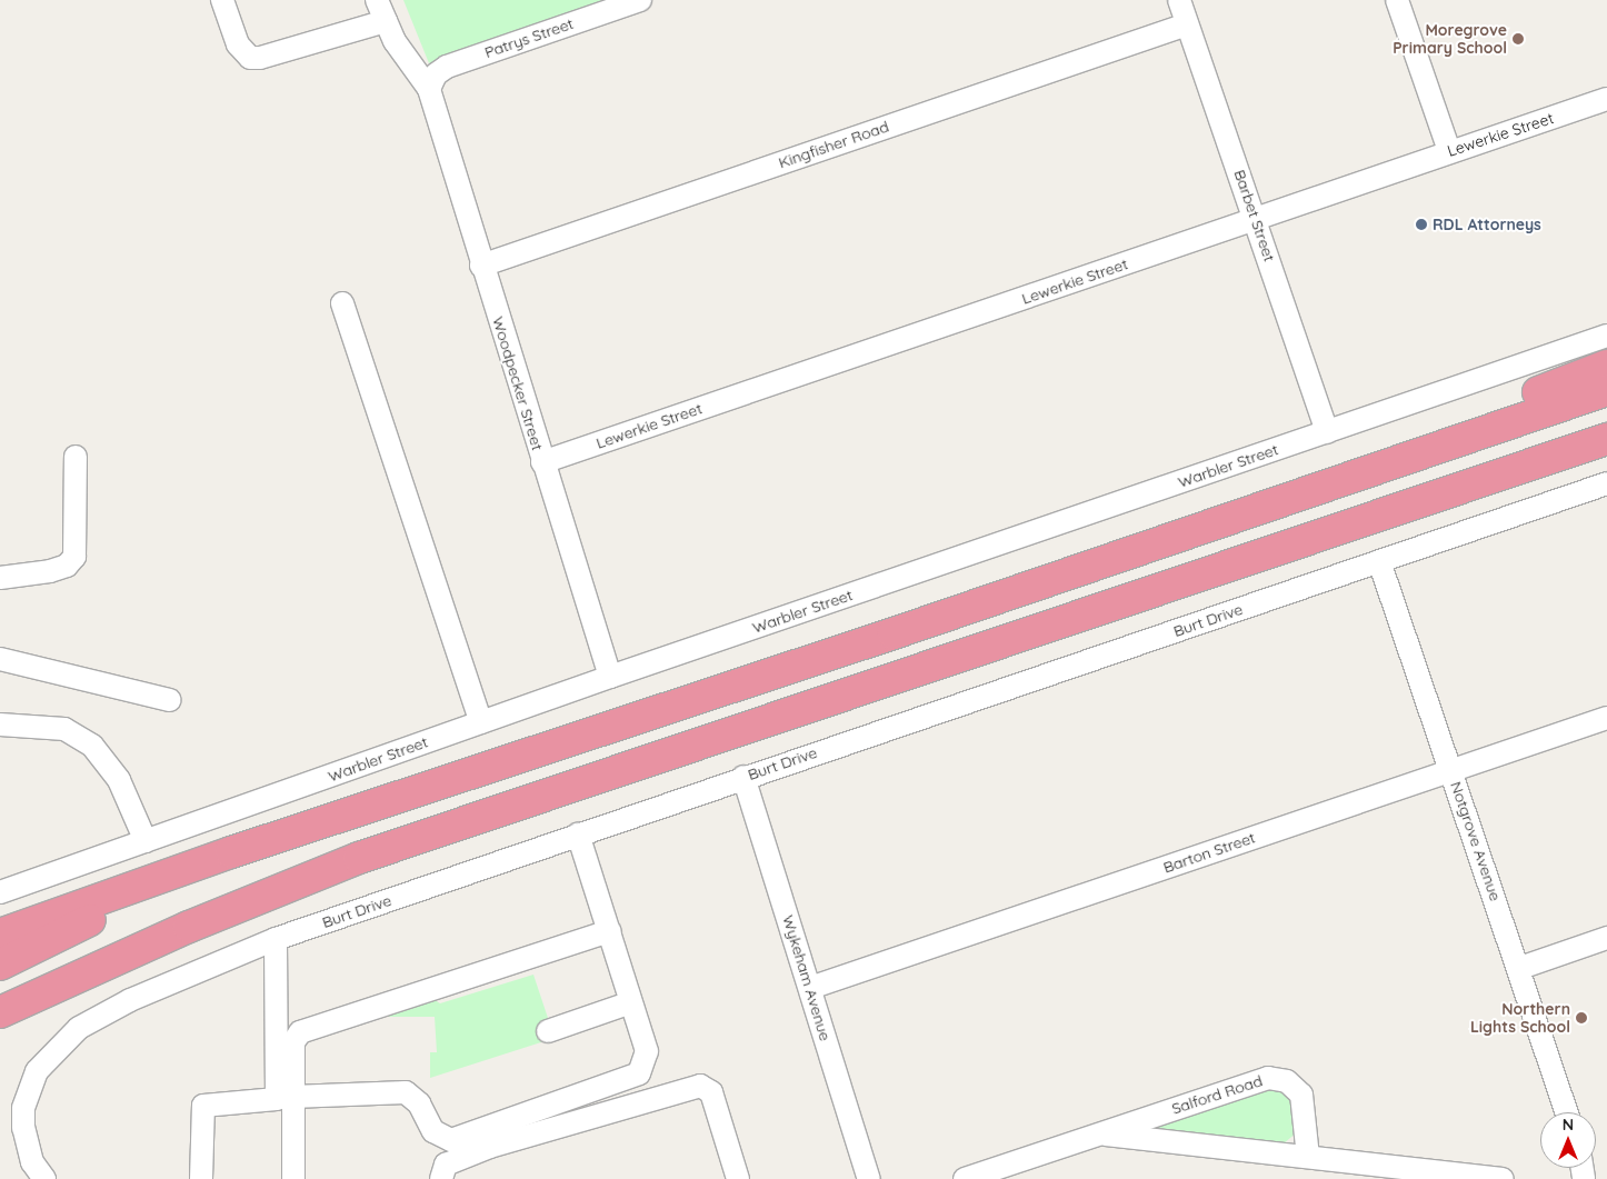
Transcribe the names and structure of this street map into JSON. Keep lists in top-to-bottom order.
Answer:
{
  "streets": {
    "street": [
      "Patrys Street",
      "Lewerkie Street",
      "Kingfisher Road",
      "Barbet Street",
      "Woodpecker Street",
      "Warbler Street",
      "Burt Drive",
      "Notgrove Avenue",
      "Barton Street",
      "Wykeham Avenue",
      "Salford Road"
    ]
  },
  "crossings": [
    ["Patrys Street", "Woodpecker Street"],
    ["Lewerkie Street", "Barbet Street"],
    ["Lewerkie Street", "Woodpecker Street"],
    ["Kingfisher Road", "Barbet Street"],
    ["Kingfisher Road", "Woodpecker Street"],
    ["Barbet Street", "Warbler Street"],
    ["Woodpecker Street", "Warbler Street"],
    ["Burt Drive", "Notgrove Avenue"],
    ["Burt Drive", "Wykeham Avenue"],
    ["Notgrove Avenue", "Barton Street"],
    ["Barton Street", "Wykeham Avenue"]
  ],
  "places": ["Moregrove Primary School", "RDL Attorneys", "Northern Lights School"],
  "north": "top"
}
